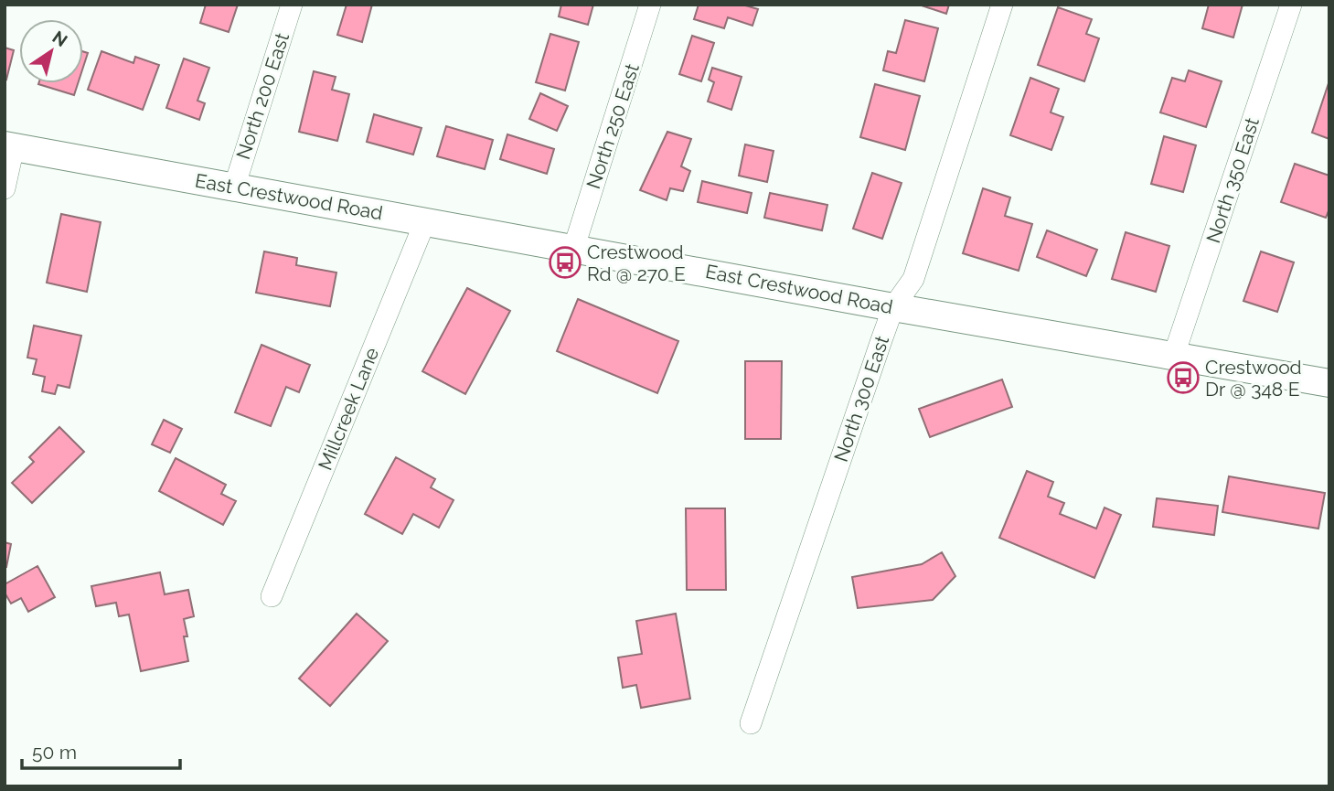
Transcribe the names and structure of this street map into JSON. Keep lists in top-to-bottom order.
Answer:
{
  "streets": {
    "street": [
      "North 200 East",
      "North 250 East",
      "North 350 East",
      "East Crestwood Road",
      "North 300 East",
      "Millcreek Lane"
    ]
  },
  "crossings": [
    ["North 200 East", "East Crestwood Road"],
    ["North 250 East", "East Crestwood Road"],
    ["North 350 East", "East Crestwood Road"],
    ["East Crestwood Road", "North 300 East"],
    ["East Crestwood Road", "Millcreek Lane"]
  ],
  "places": {
    "bus stop": ["Crestwood Rd @ 270 E", "Crestwood Dr @ 348 E"]
  },
  "scale_bar": "50 m",
  "north": "top right"
}
